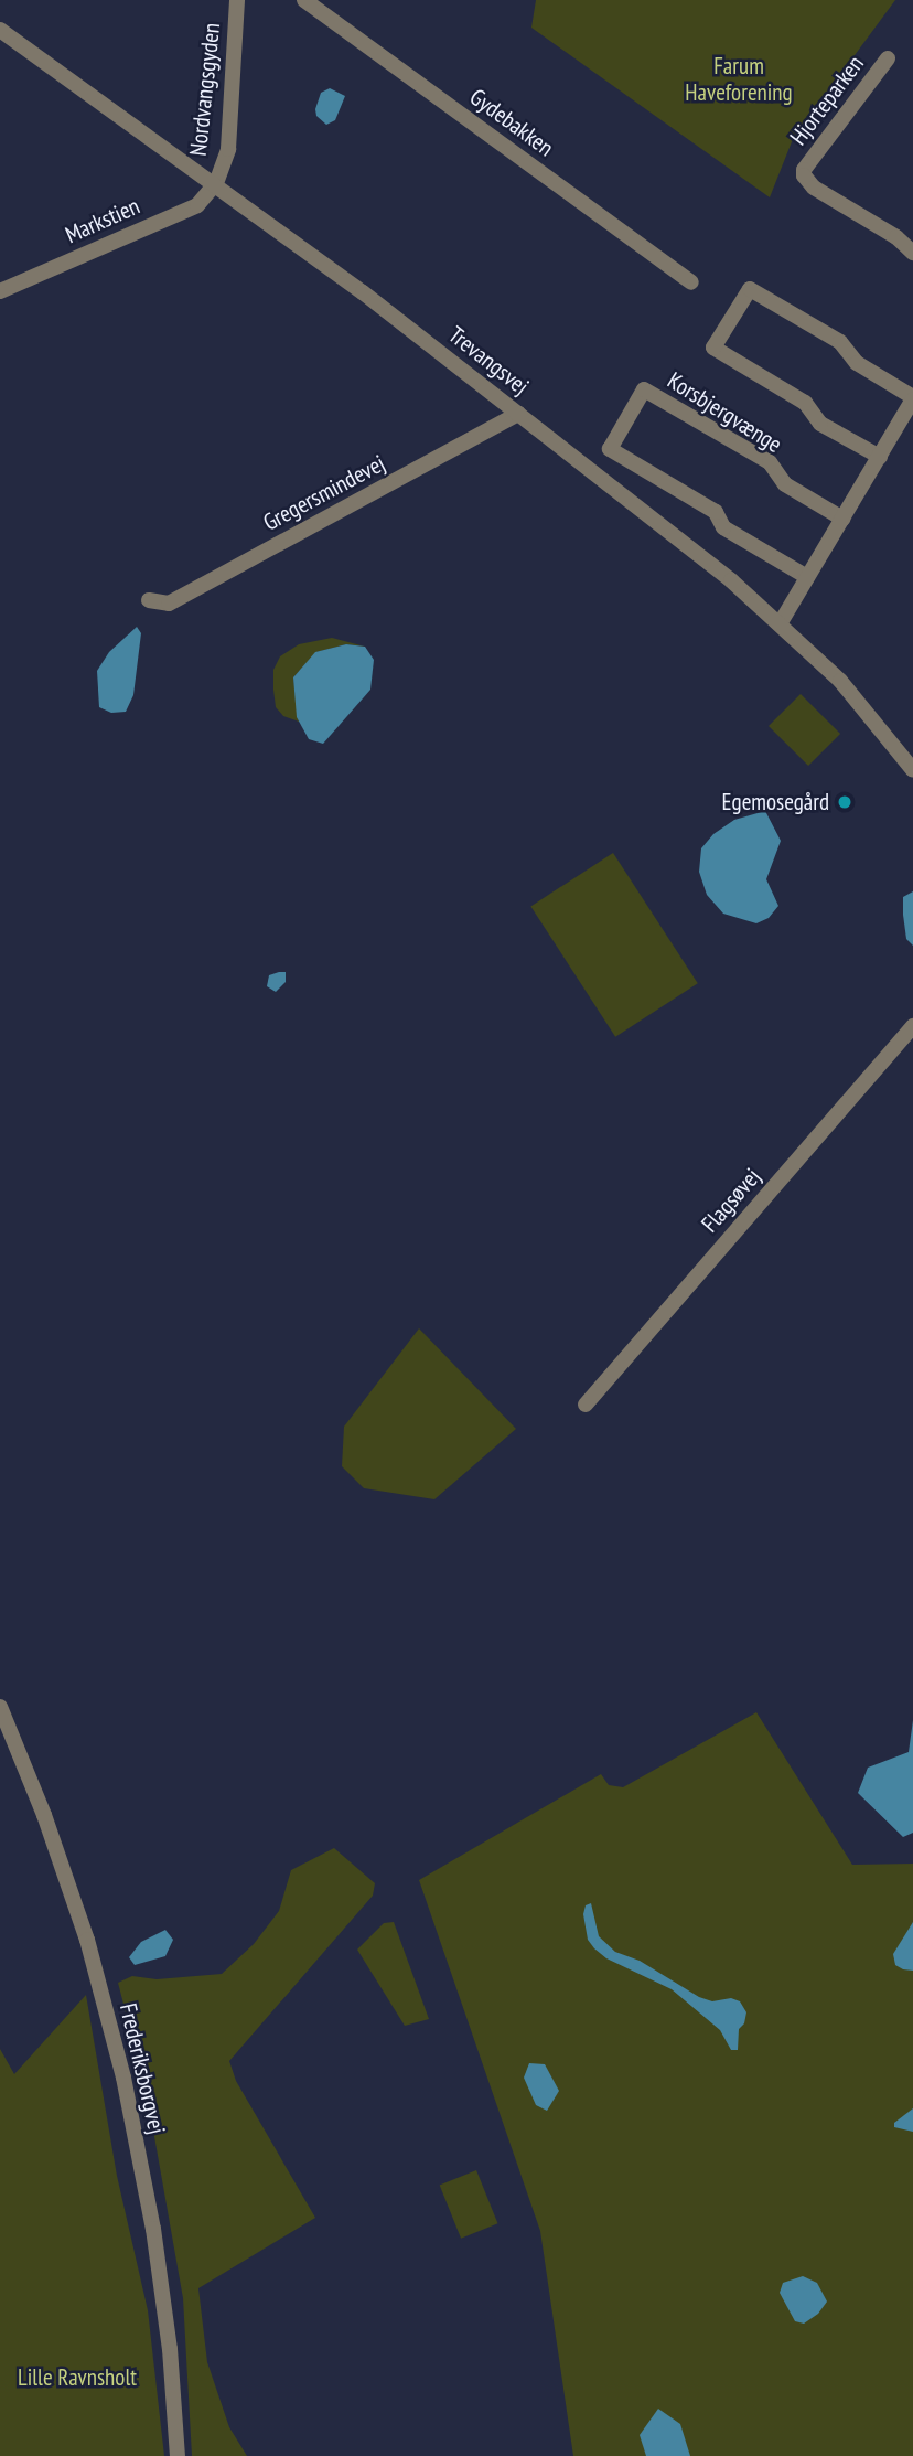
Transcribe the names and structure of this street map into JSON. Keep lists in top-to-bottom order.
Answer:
{
  "streets": {
    "street": [
      "Nordvangsgyden",
      "Hjorteparken",
      "Gydebakken",
      "Markstien",
      "Trevangsvej",
      "Korsbjergvænge",
      "Gregersmindevej",
      "Flagsøvej",
      "Frederiksborgvej"
    ]
  },
  "crossings": [
    ["Nordvangsgyden", "Markstien"],
    ["Nordvangsgyden", "Trevangsvej"],
    ["Markstien", "Trevangsvej"],
    ["Trevangsvej", "Korsbjergvænge"],
    ["Trevangsvej", "Gregersmindevej"]
  ],
  "parks": ["Farum Haveforening", "Lille Ravnsholt"],
  "places": ["Egemosegård"]
}
